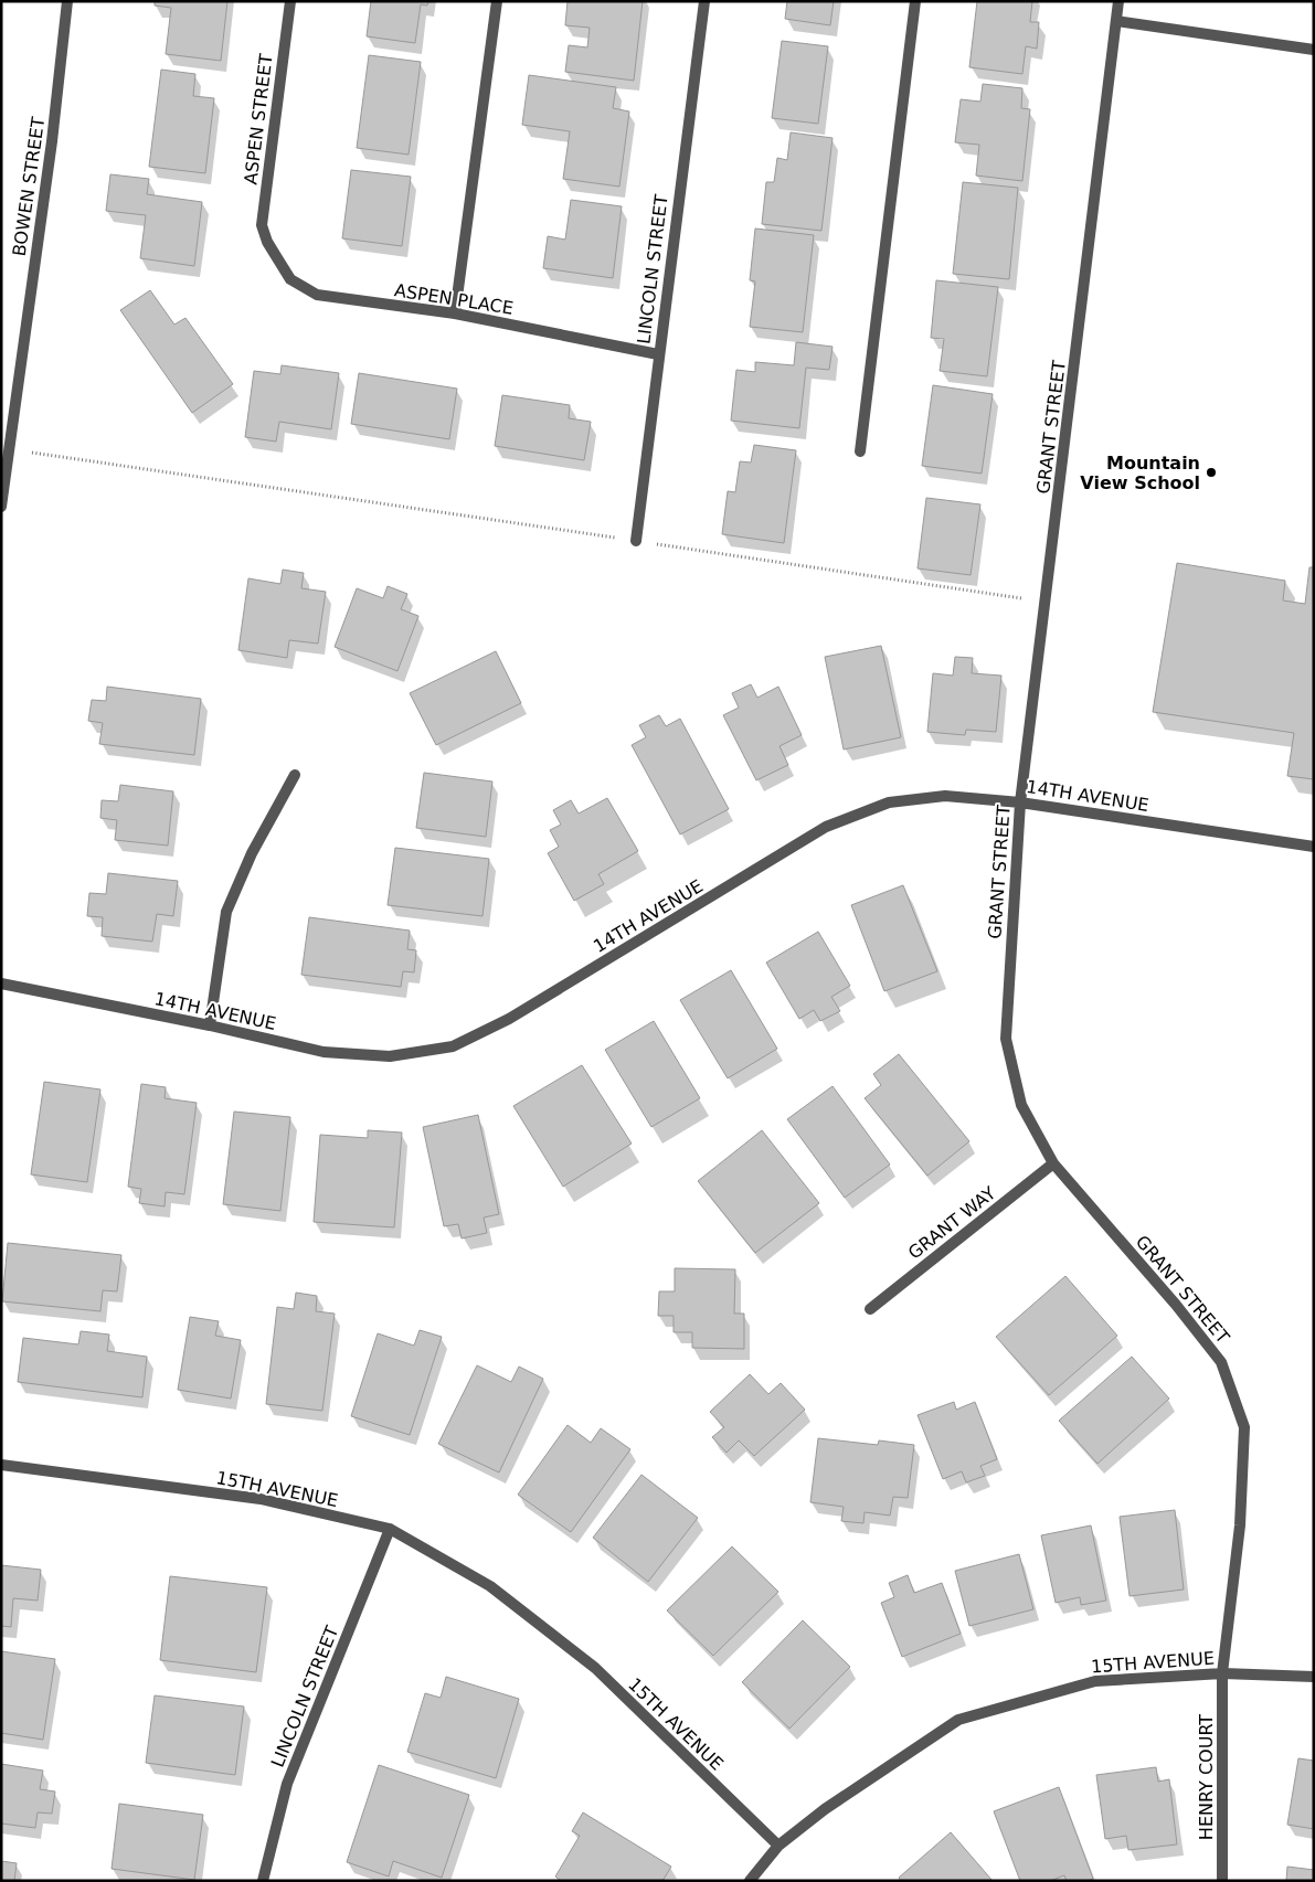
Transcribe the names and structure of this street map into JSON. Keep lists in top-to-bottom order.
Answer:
{
  "streets": {
    "street": [
      "ASPEN STREET",
      "BOWEN STREET",
      "LINCOLN STREET",
      "ASPEN PLACE",
      "GRANT STREET",
      "14TH AVENUE",
      "GRANT WAY",
      "15TH AVENUE",
      "HENRY COURT"
    ]
  },
  "crossings": [
    ["ASPEN STREET", "ASPEN PLACE"],
    ["LINCOLN STREET", "ASPEN PLACE"],
    ["LINCOLN STREET", "15TH AVENUE"],
    ["GRANT STREET", "14TH AVENUE"],
    ["GRANT STREET", "GRANT WAY"],
    ["GRANT STREET", "15TH AVENUE"],
    ["GRANT STREET", "HENRY COURT"],
    ["15TH AVENUE", "HENRY COURT"]
  ],
  "places": ["Mountain View School"]
}
